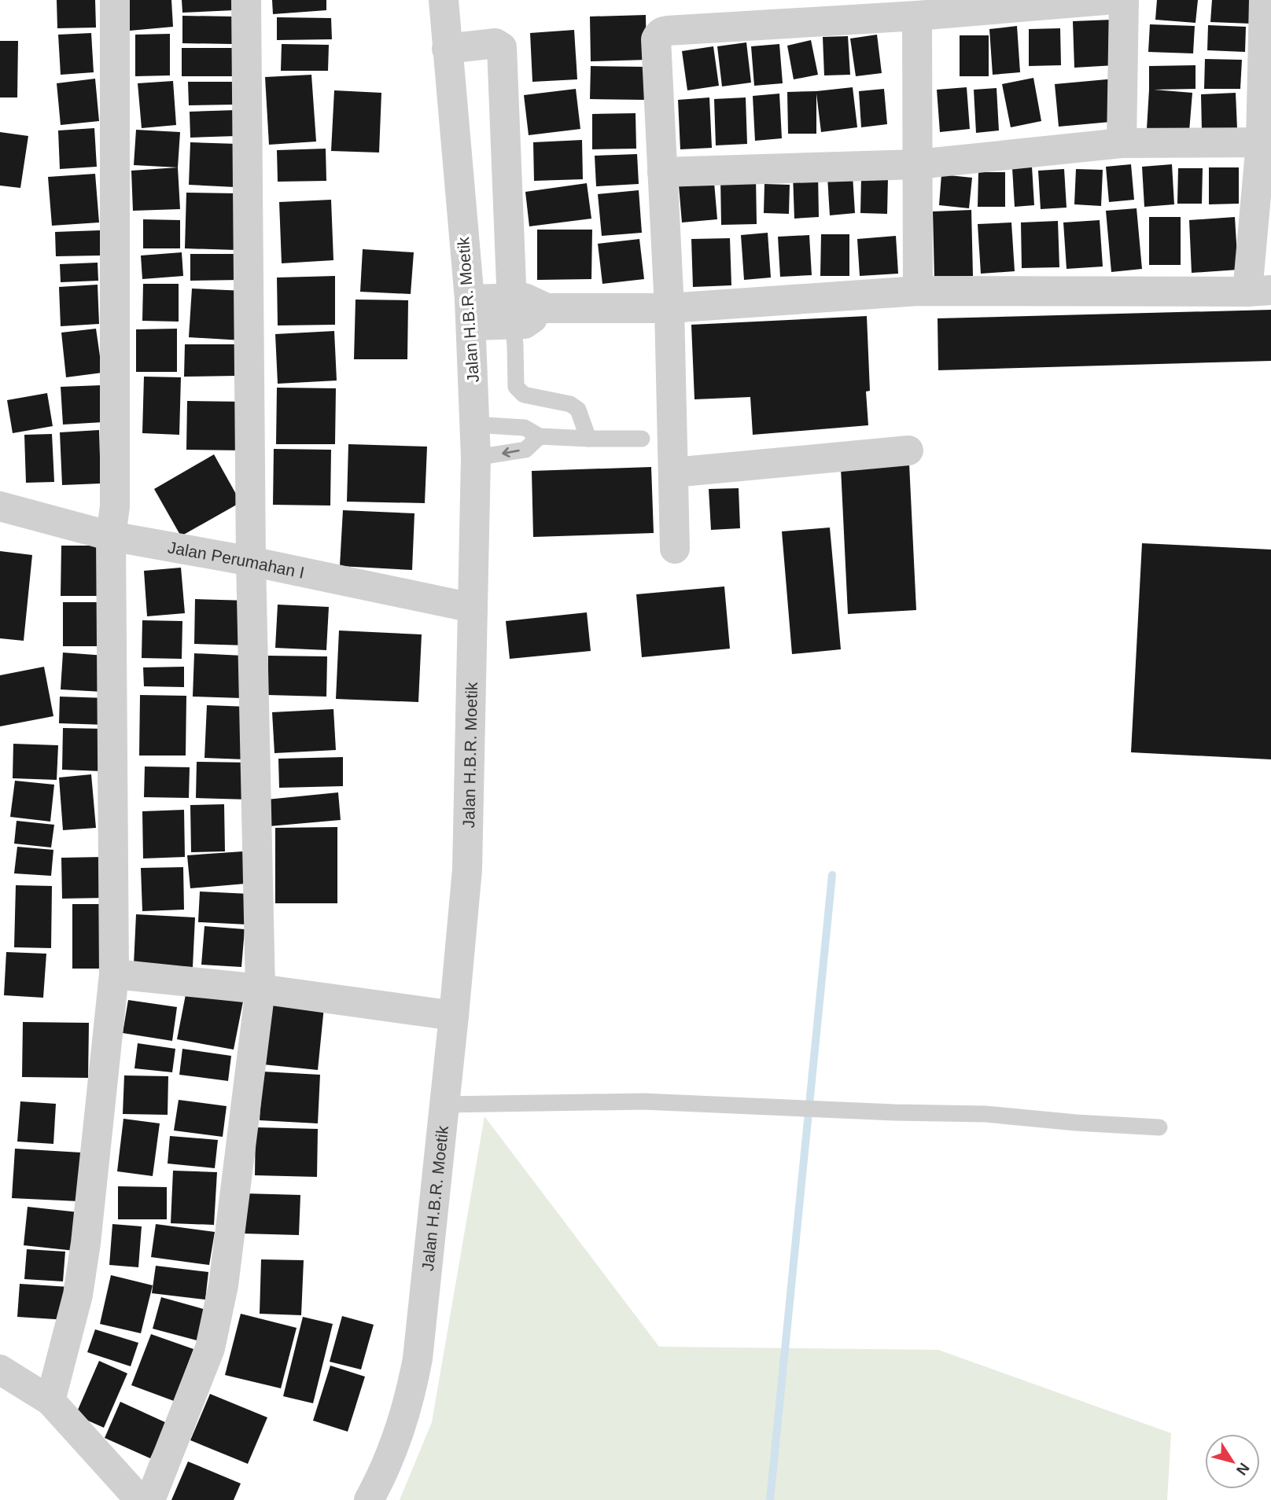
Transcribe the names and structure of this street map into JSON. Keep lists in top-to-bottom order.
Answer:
{
  "streets": {
    "street": ["Jalan H.B.R. Moetik", "Jalan Perumahan I"]
  },
  "crossings": [
    ["Jalan H.B.R. Moetik", "Jalan Perumahan I"]
  ],
  "north": "bottom right"
}
